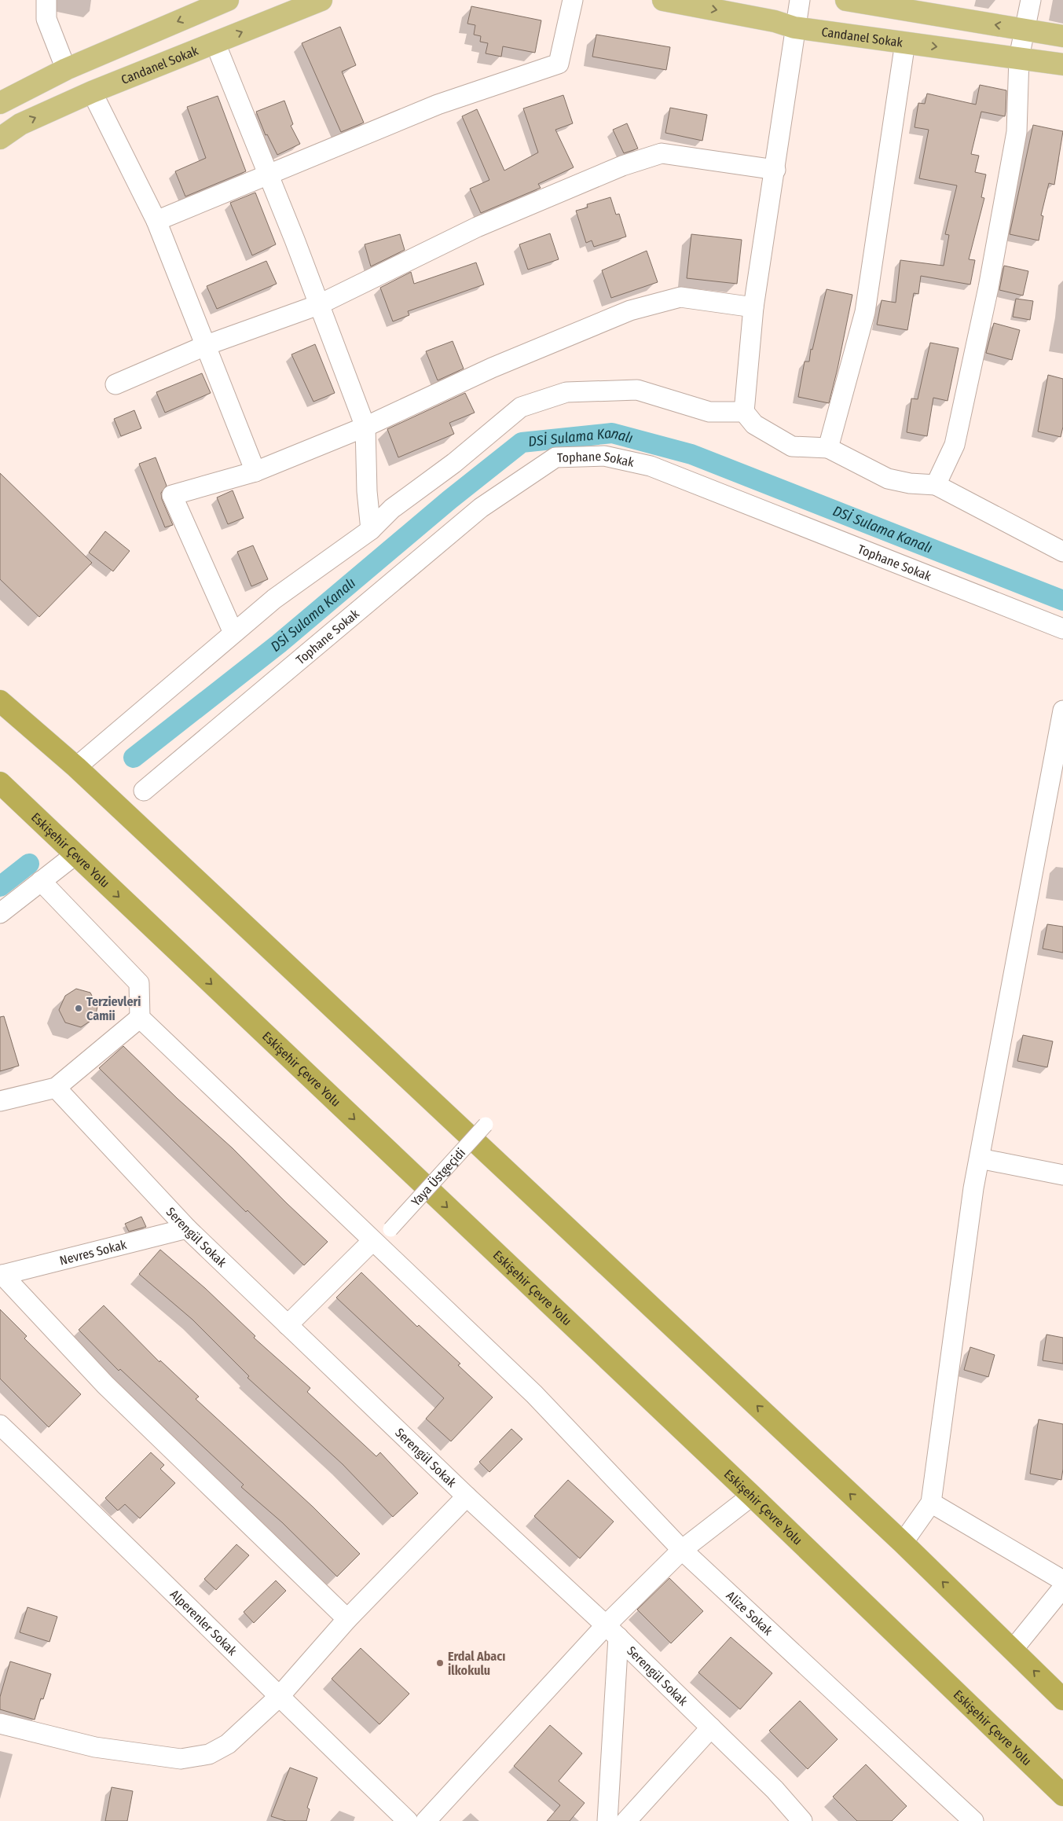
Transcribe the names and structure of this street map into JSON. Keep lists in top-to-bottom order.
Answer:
{
  "streets": {
    "highway": ["Eskişehir Çevre Yolu"],
    "main road": ["Candanel Sokak"],
    "street": [
      "Tophane Sokak",
      "Yaya Üstgeçidi",
      "Serengül Sokak",
      "Nevres Sokak",
      "Alize Sokak",
      "Alperenler Sokak"
    ]
  },
  "crossings": [
    ["Serengül Sokak", "Nevres Sokak"]
  ],
  "water": ["DSİ Sulama Kanalı"],
  "places": ["Terzievleri Camii", "Erdal Abacı İlkokulu"]
}
